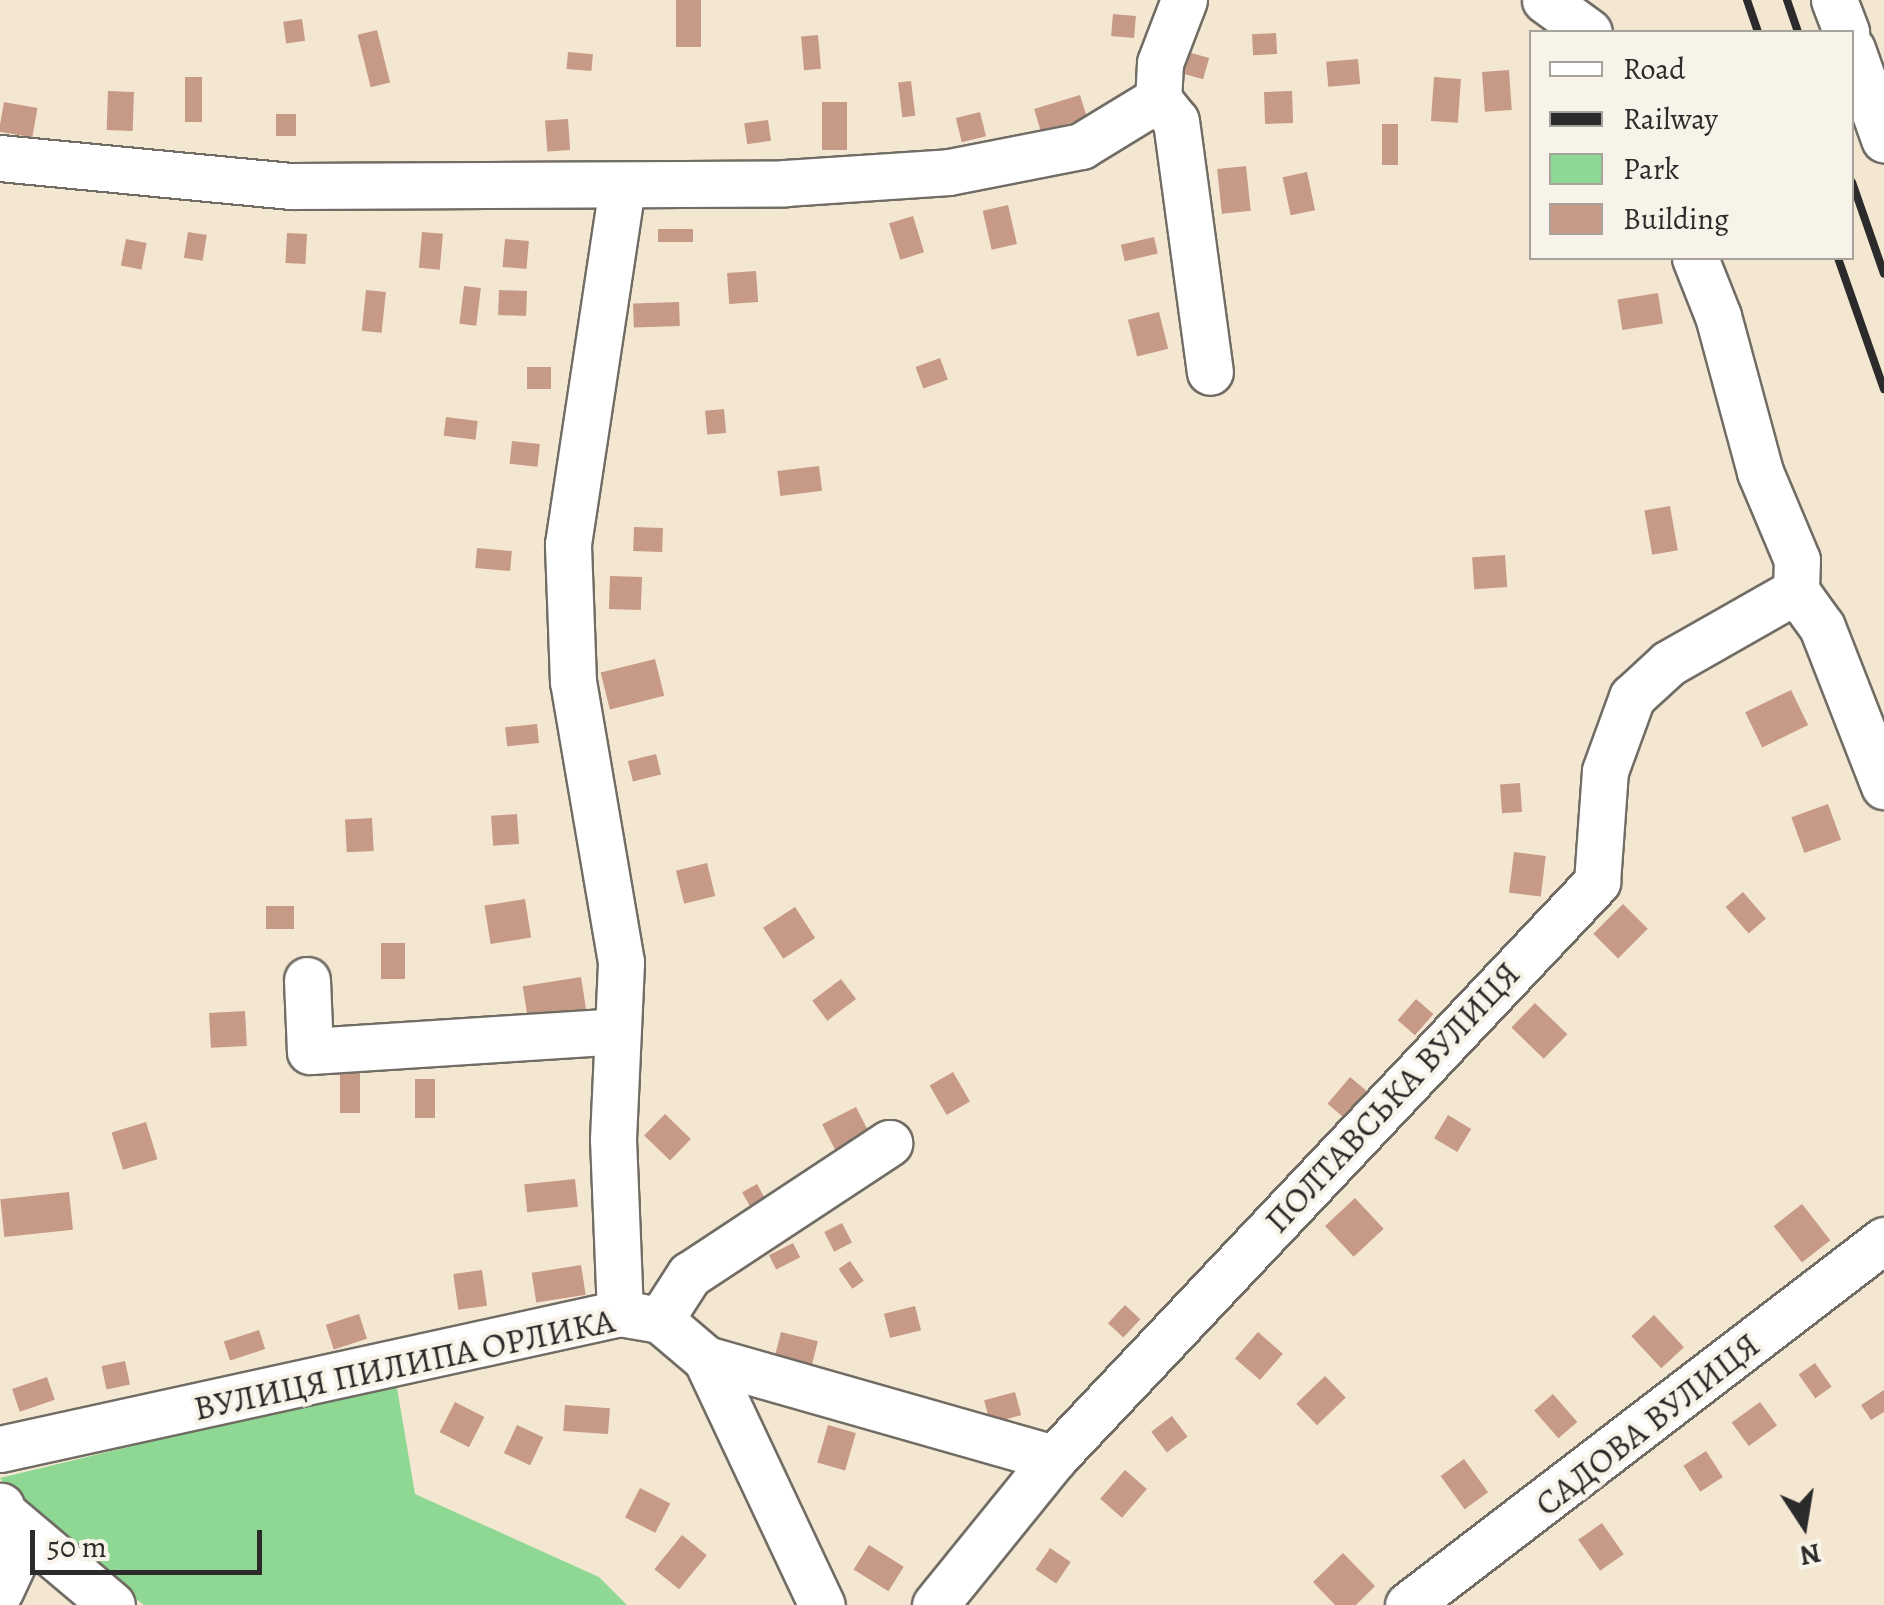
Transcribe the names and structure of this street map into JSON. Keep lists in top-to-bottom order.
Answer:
{
  "streets": {
    "street": ["ПОЛТАВСЬКА ВУЛИЦЯ", "ВУЛИЦЯ ПИЛИПА ОРЛИКА", "САДОВА ВУЛИЦЯ"]
  },
  "legend": [
    "Road",
    "Railway",
    "Park",
    "Building"
  ],
  "scale_bar": "50 m",
  "north": "bottom"
}
